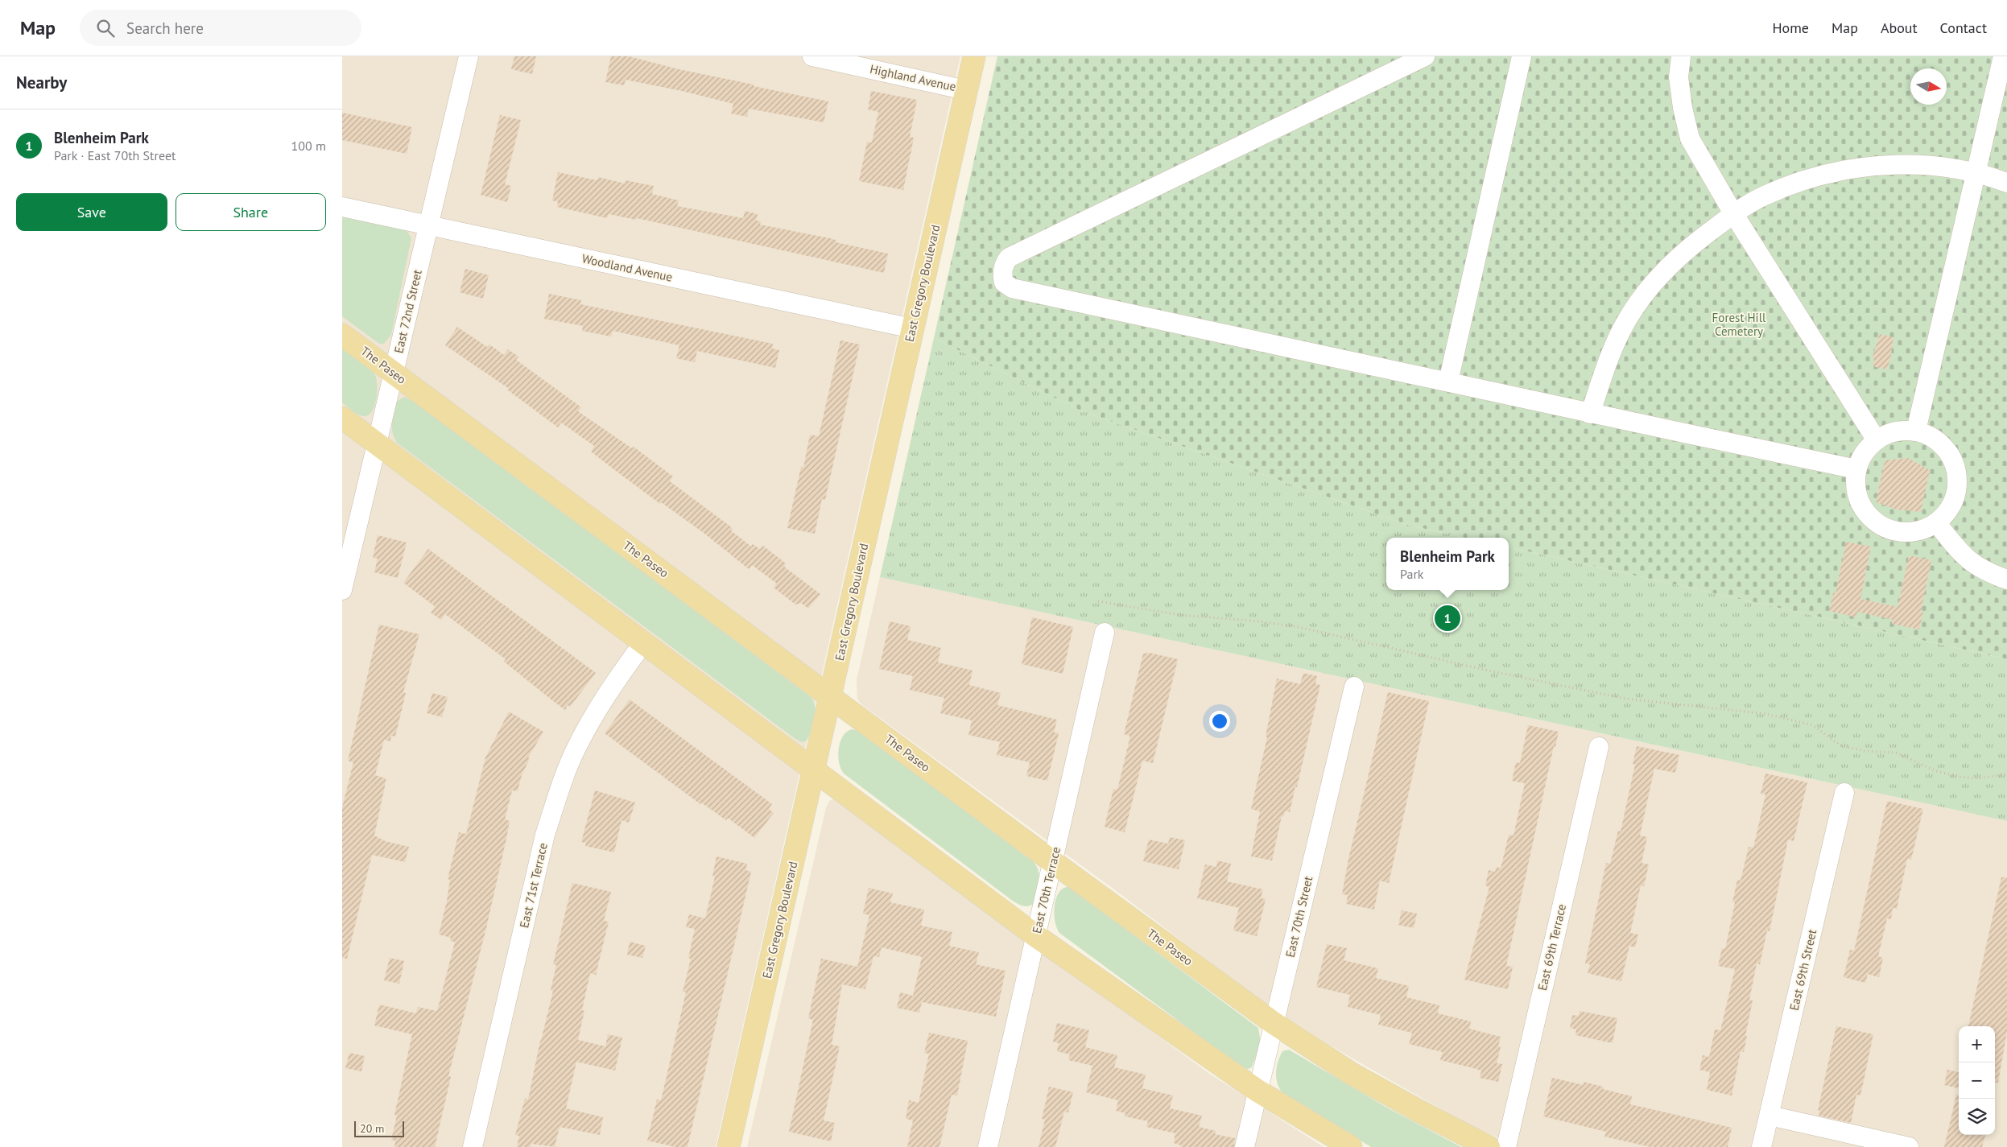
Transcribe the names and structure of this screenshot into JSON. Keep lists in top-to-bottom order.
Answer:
{
  "streets": {
    "main road": ["East Gregory Boulevard", "The Paseo"],
    "street": [
      "Highland Avenue",
      "Woodland Avenue",
      "East 72nd Street",
      "East 71st Terrace",
      "East 70th Terrace",
      "East 70th Street",
      "East 69th Terrace",
      "East 69th Street"
    ]
  },
  "crossings": [
    ["Highland Avenue", "East Gregory Boulevard"],
    ["Woodland Avenue", "East Gregory Boulevard"],
    ["Woodland Avenue", "East 72nd Street"],
    ["East Gregory Boulevard", "The Paseo"],
    ["East 72nd Street", "The Paseo"],
    ["The Paseo", "East 70th Terrace"],
    ["The Paseo", "East 70th Street"]
  ],
  "parks": ["Forest Hill Cemetery"],
  "scale_bar": "20 m",
  "north": "right",
  "page": {
    "header": "Map",
    "search": "Search here",
    "nav": [
      "Home",
      "Map",
      "About",
      "Contact"
    ],
    "heading": "Nearby",
    "list": [
      {
        "mark": "1",
        "name": "Blenheim Park",
        "note": "Park · East 70th Street",
        "value": "100 m"
      }
    ],
    "buttons": ["Save", "Share"],
    "popup": ["Blenheim Park", "Park"],
    "pins": "1",
    "map_buttons": ["+", "−"],
    "scale": "20 m"
  }
}
